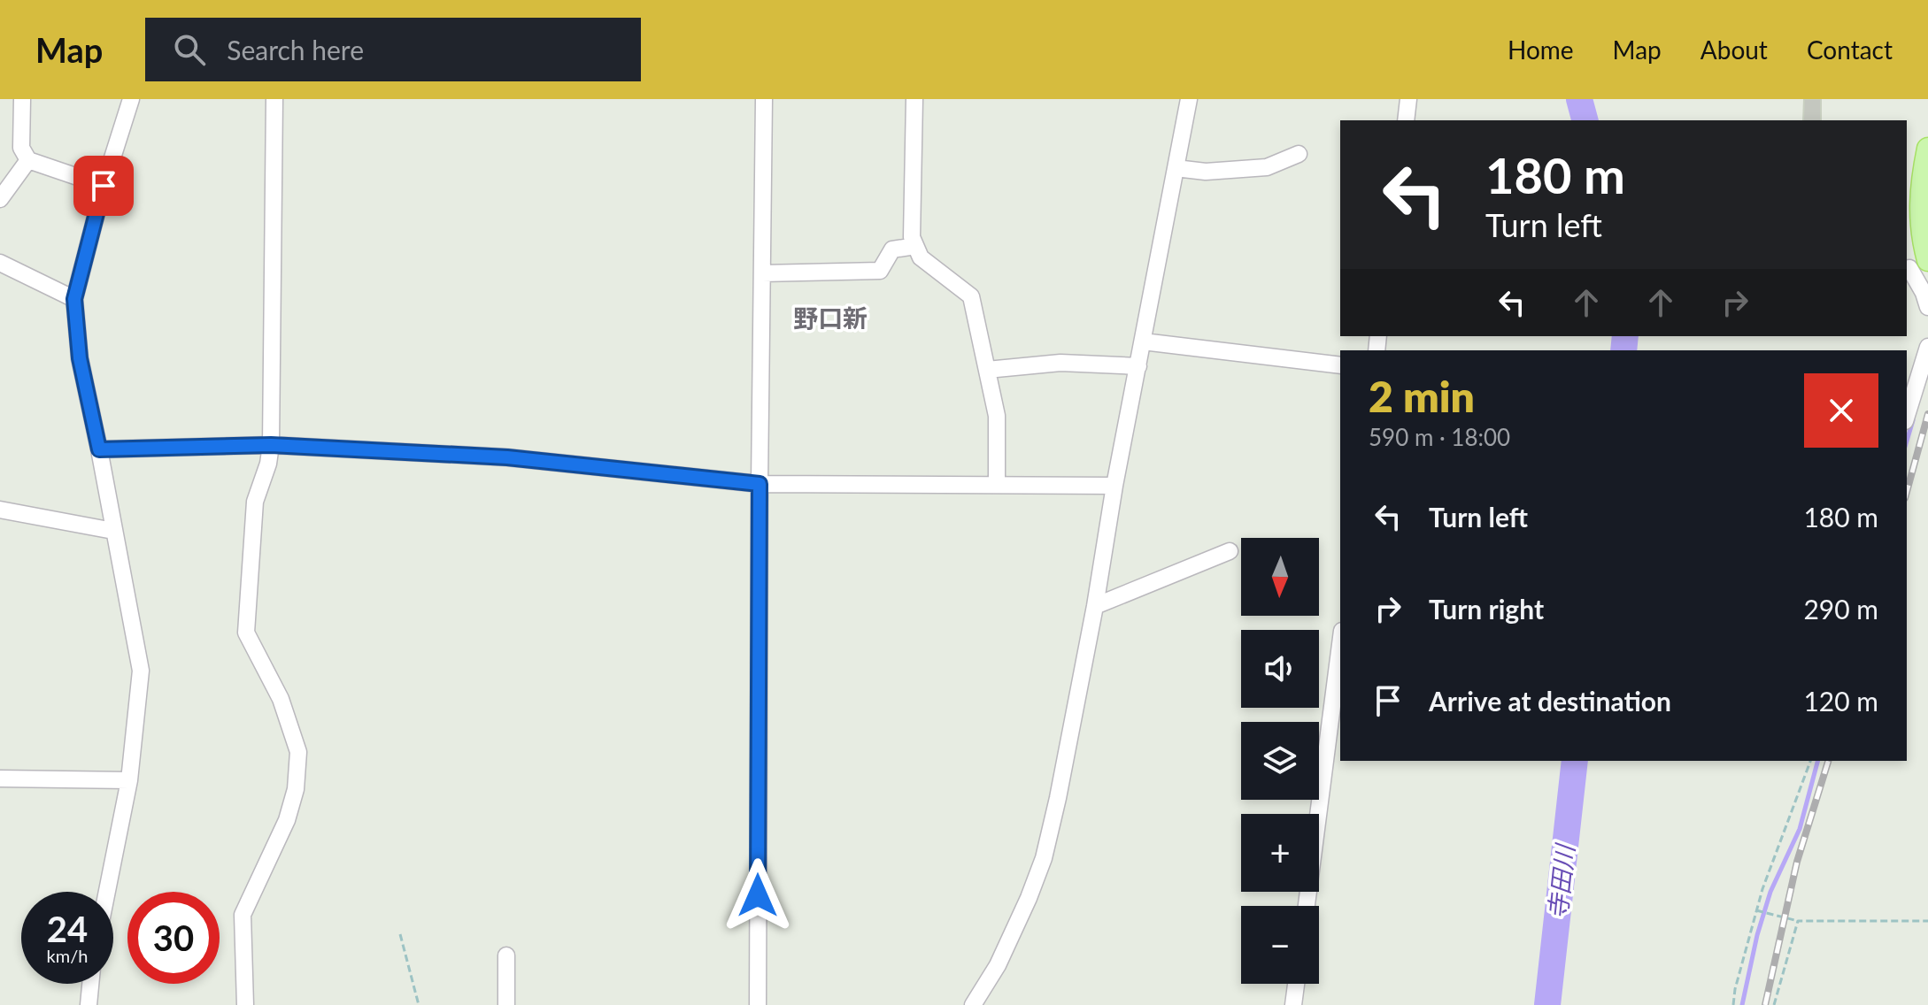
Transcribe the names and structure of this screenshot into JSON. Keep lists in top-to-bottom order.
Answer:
{
  "districts": ["野口新"],
  "water": ["寺田川"],
  "north": "bottom",
  "page": {
    "header": "Map",
    "search": "Search here",
    "nav": [
      "Home",
      "Map",
      "About",
      "Contact"
    ],
    "turn": ["180 m", "Turn left"],
    "heading": ["2 min", "590 m · 18:00"],
    "list": [
      {
        "name": "Turn left",
        "value": "180 m"
      },
      {
        "name": "Turn right",
        "value": "290 m"
      },
      {
        "name": "Arrive at destination",
        "value": "120 m"
      }
    ],
    "map_buttons": ["+", "−"],
    "speed": "24 km/h",
    "limit": "30"
  }
}
